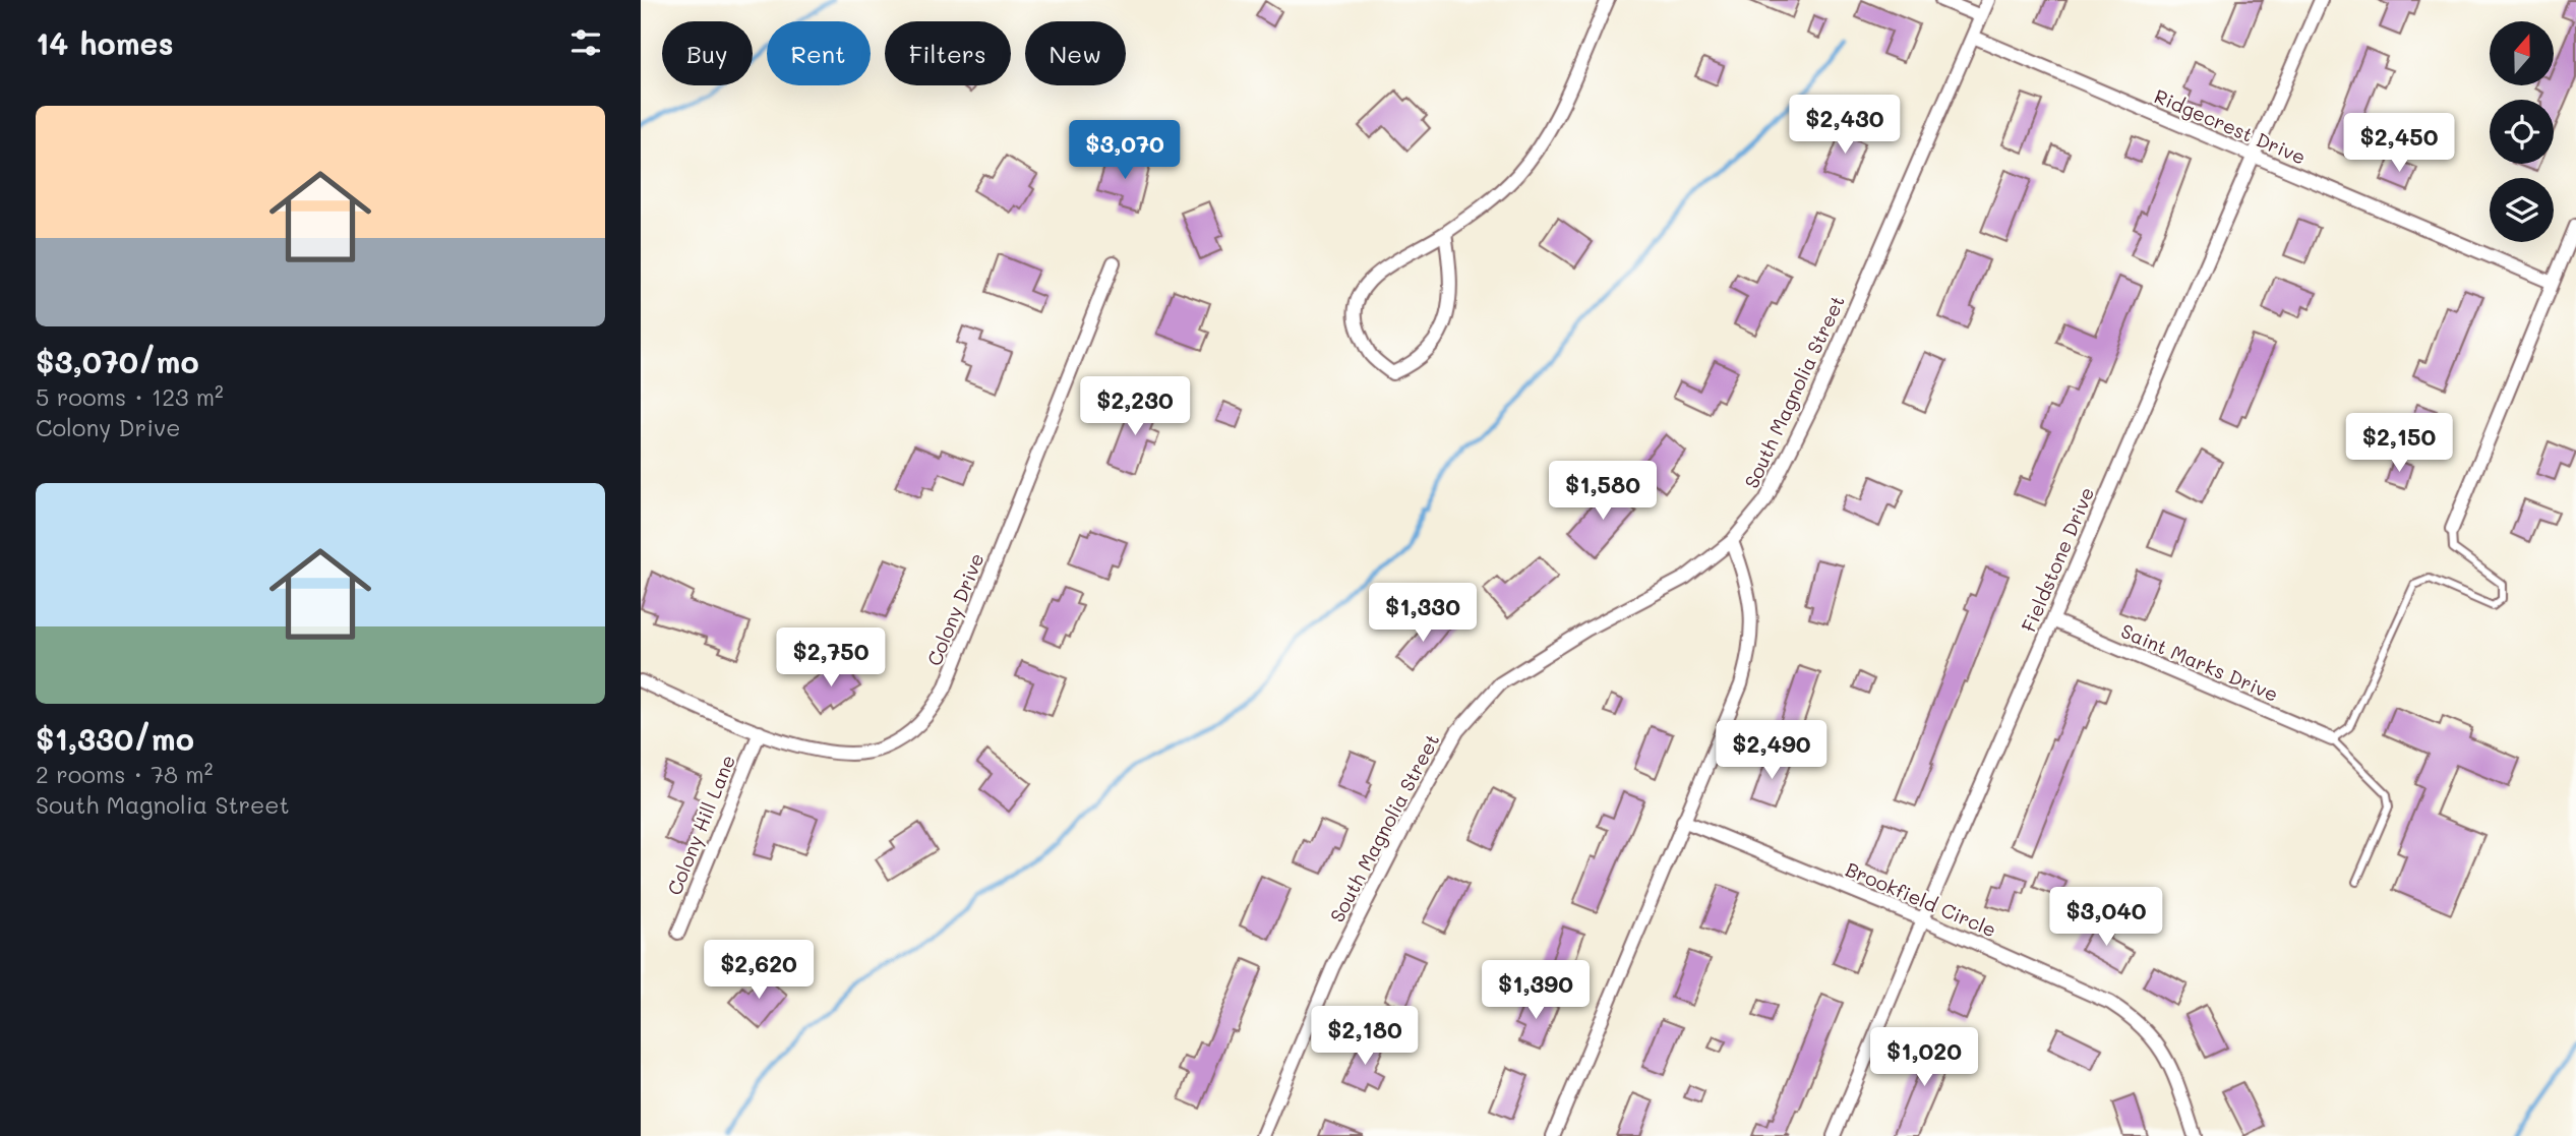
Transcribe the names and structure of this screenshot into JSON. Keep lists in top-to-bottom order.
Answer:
{
  "streets": {
    "street": [
      "Ridgecrest Drive",
      "South Magnolia Street",
      "Fieldstone Drive",
      "Colony Drive",
      "Saint Marks Drive",
      "Colony Hill Lane",
      "Brookfield Circle"
    ]
  },
  "crossings": [
    ["Ridgecrest Drive", "South Magnolia Street"],
    ["Ridgecrest Drive", "Fieldstone Drive"],
    ["Fieldstone Drive", "Saint Marks Drive"],
    ["Fieldstone Drive", "Brookfield Circle"],
    ["Colony Drive", "Colony Hill Lane"]
  ],
  "north": "top",
  "page": {
    "heading": "14 homes",
    "chip": [
      "Buy",
      "Rent",
      "Filters",
      "New"
    ],
    "list": [
      {
        "name": "$3,070/mo",
        "note": "5 rooms · 123 m² · Colony Drive"
      },
      {
        "name": "$1,330/mo",
        "note": "2 rooms · 78 m² · South Magnolia Street"
      }
    ],
    "price": [
      "$2,430",
      "$2,450",
      "$3,070",
      "$2,230",
      "$2,150",
      "$1,580",
      "$1,330",
      "$2,750",
      "$2,490",
      "$3,040",
      "$2,620",
      "$1,390",
      "$2,180",
      "$1,020"
    ]
  }
}
